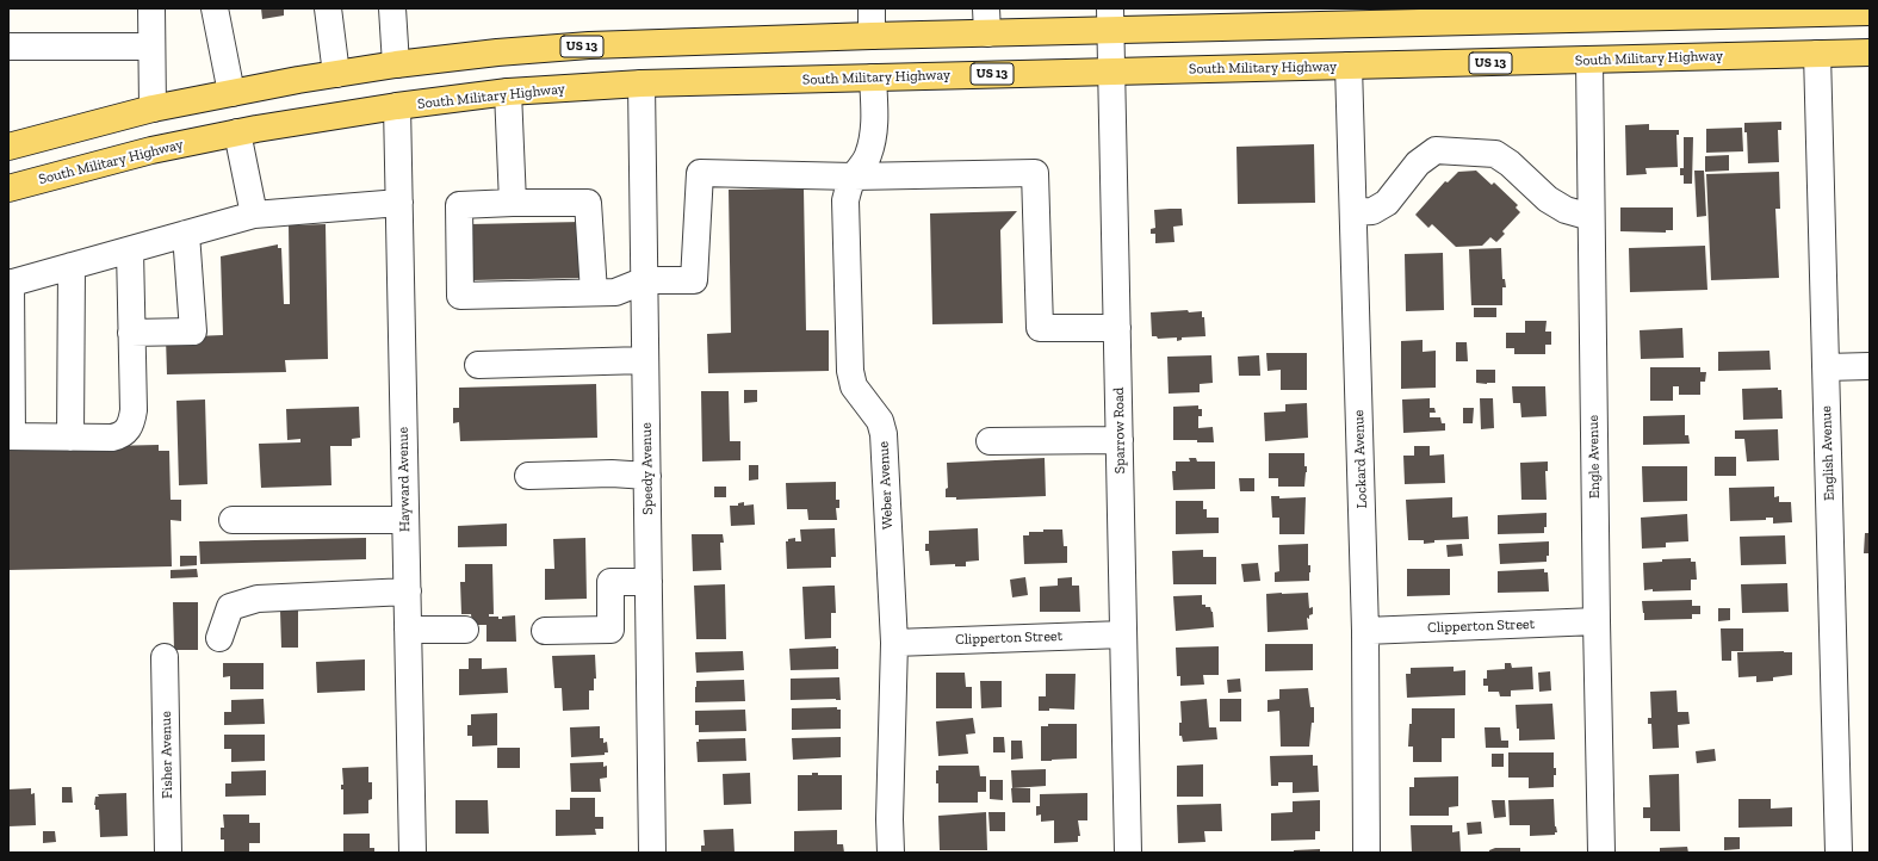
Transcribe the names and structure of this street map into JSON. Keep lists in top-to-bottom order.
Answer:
{
  "streets": {
    "main road": ["US 13", "South Military Highway"],
    "street": [
      "Sparrow Road",
      "English Avenue",
      "Engle Avenue",
      "Lockard Avenue",
      "Speedy Avenue",
      "Hayward Avenue",
      "Weber Avenue",
      "Clipperton Street",
      "Fisher Avenue"
    ]
  },
  "crossings": [
    ["US 13", "Sparrow Road"],
    ["South Military Highway", "Sparrow Road"],
    ["South Military Highway", "English Avenue"],
    ["South Military Highway", "Engle Avenue"],
    ["South Military Highway", "Lockard Avenue"],
    ["South Military Highway", "Speedy Avenue"],
    ["South Military Highway", "Hayward Avenue"],
    ["South Military Highway", "Weber Avenue"],
    ["Sparrow Road", "Clipperton Street"],
    ["Engle Avenue", "Clipperton Street"],
    ["Lockard Avenue", "Clipperton Street"],
    ["Weber Avenue", "Clipperton Street"]
  ]
}
